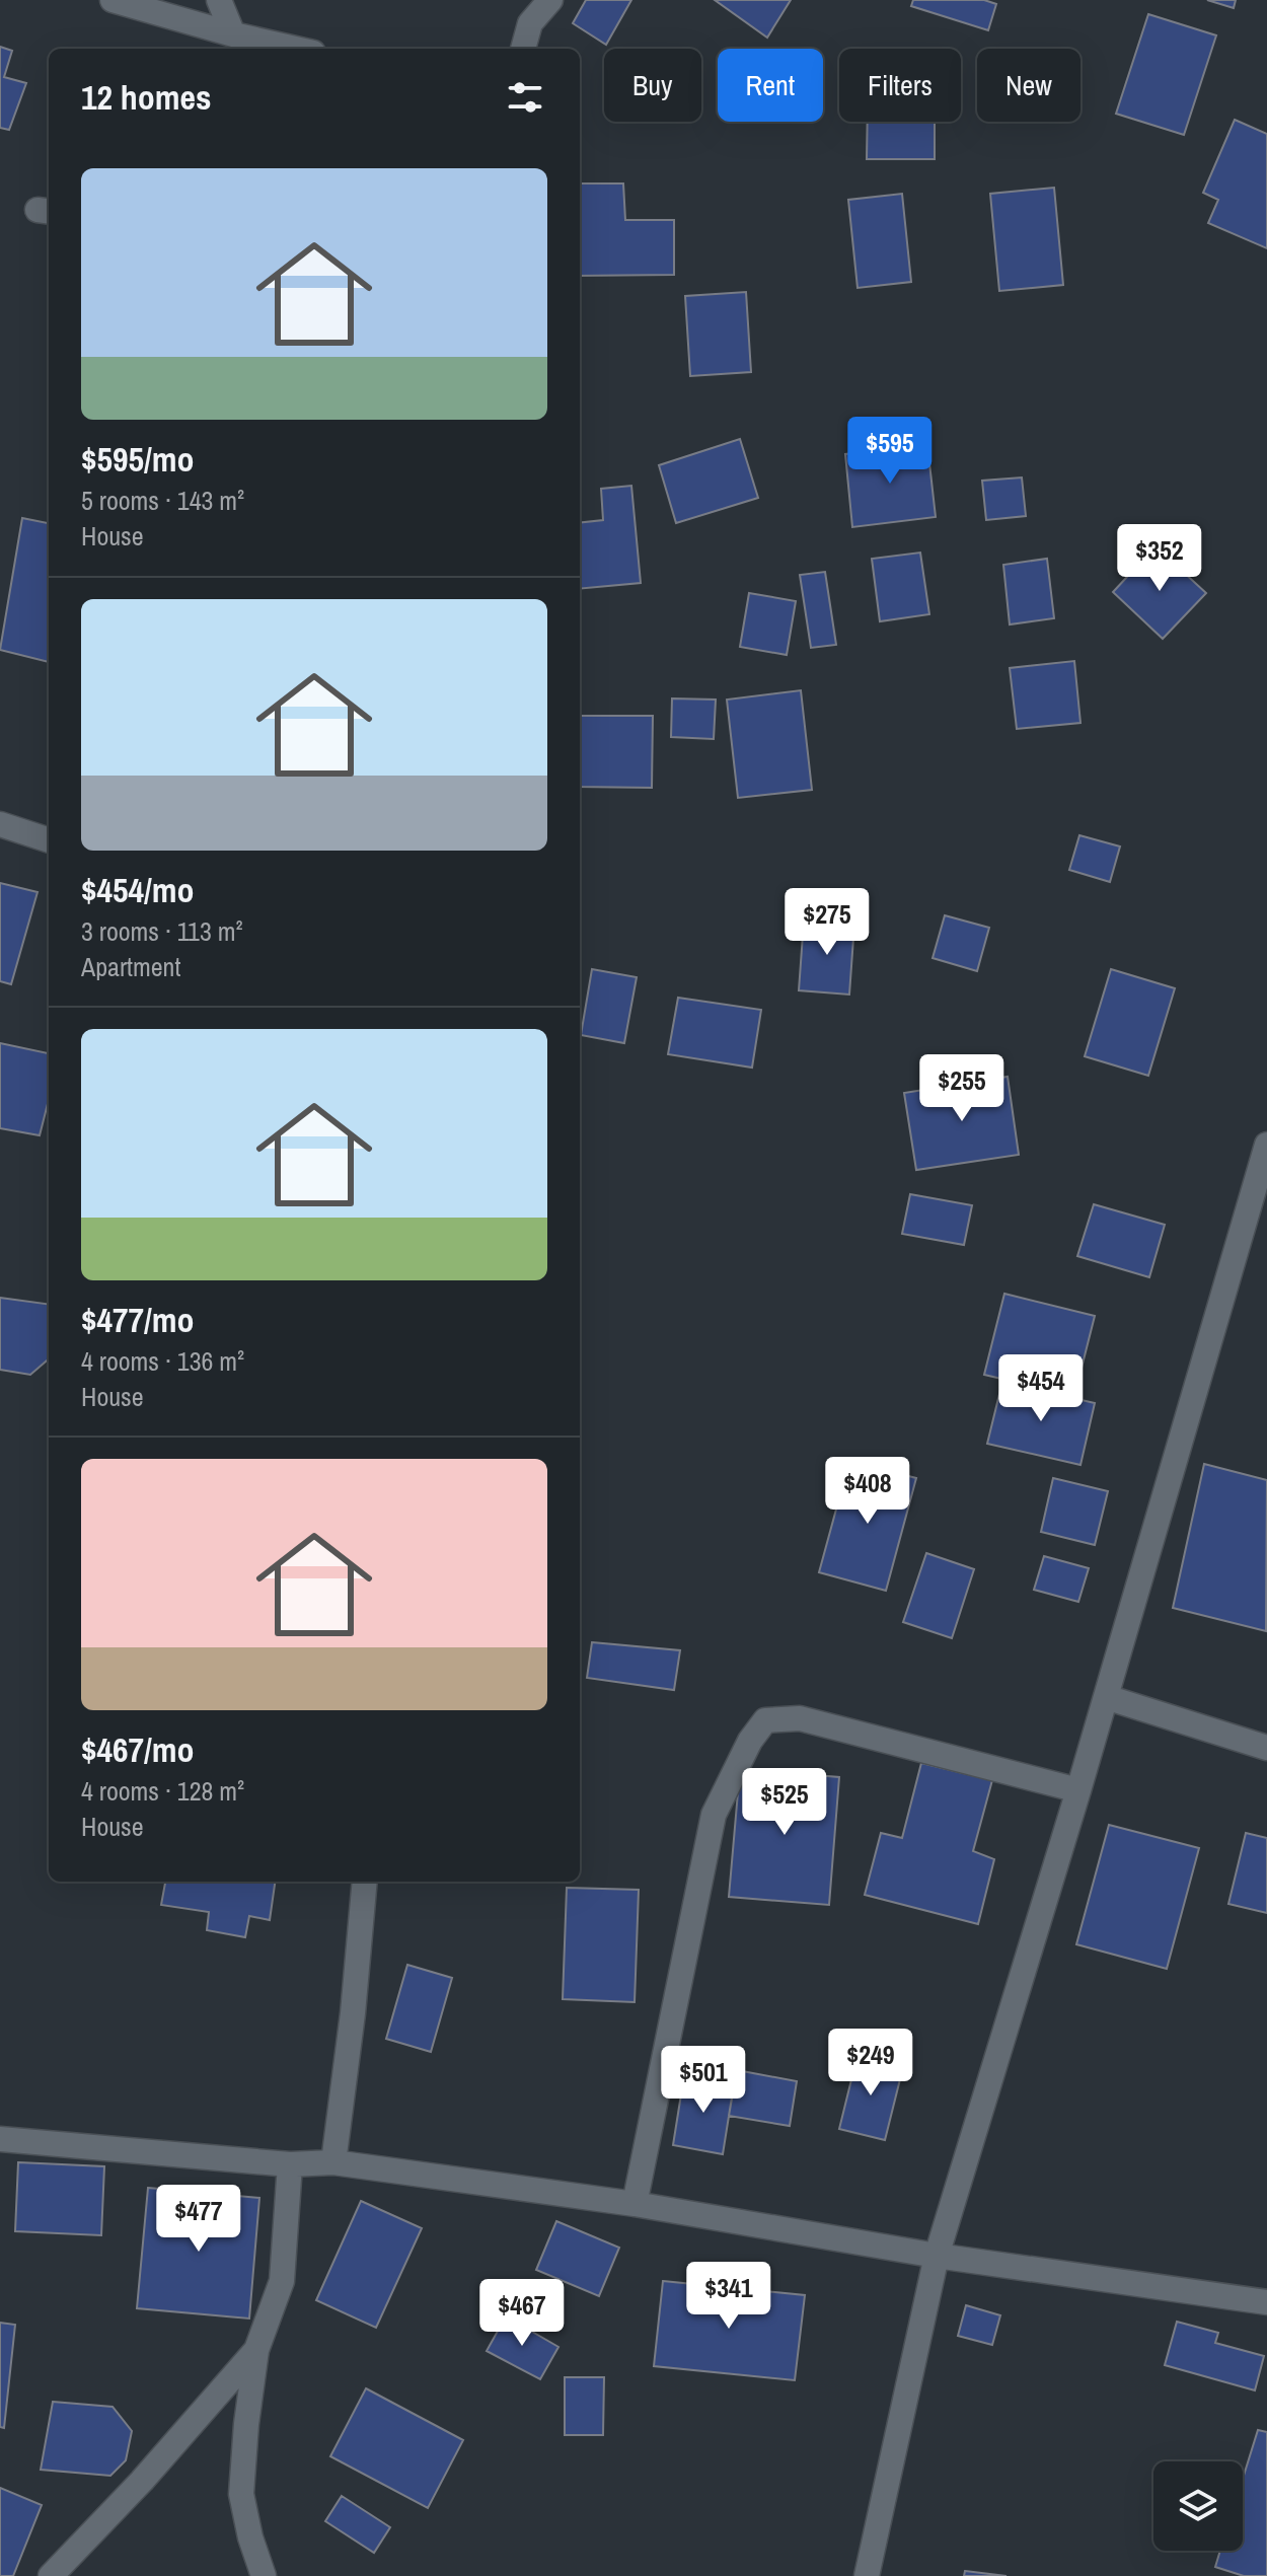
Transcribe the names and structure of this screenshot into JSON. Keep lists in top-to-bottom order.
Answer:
{
  "page": {
    "chip": [
      "Buy",
      "Rent",
      "Filters",
      "New"
    ],
    "heading": "12 homes",
    "list": [
      {
        "name": "$595/mo",
        "note": "5 rooms · 143 m² · House"
      },
      {
        "name": "$454/mo",
        "note": "3 rooms · 113 m² · Apartment"
      },
      {
        "name": "$477/mo",
        "note": "4 rooms · 136 m² · House"
      },
      {
        "name": "$467/mo",
        "note": "4 rooms · 128 m² · House"
      }
    ],
    "price": [
      "$595",
      "$352",
      "$275",
      "$255",
      "$454",
      "$408",
      "$525",
      "$249",
      "$501",
      "$477",
      "$341",
      "$467"
    ]
  }
}
